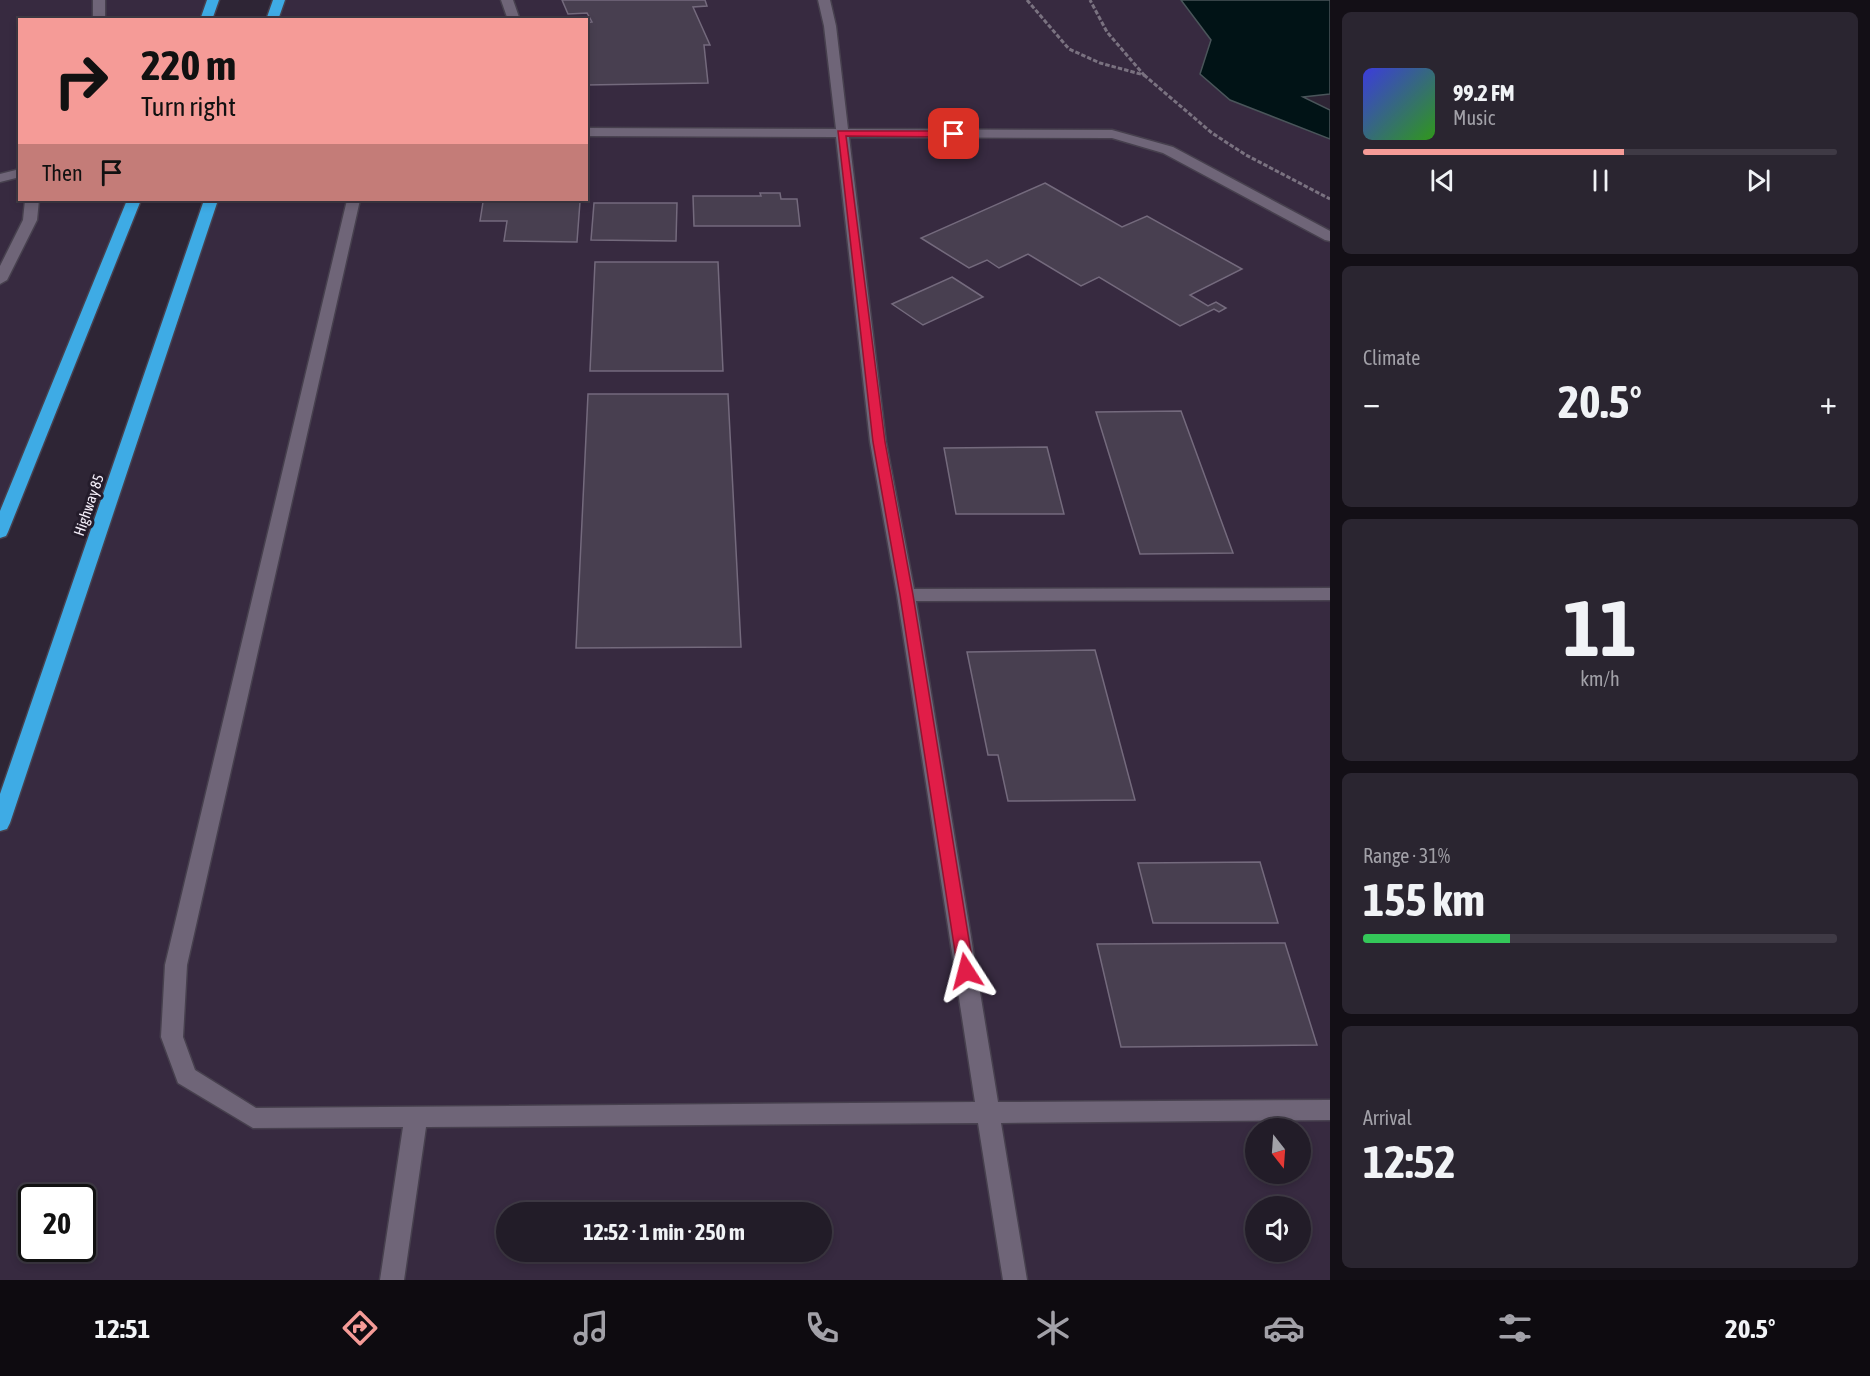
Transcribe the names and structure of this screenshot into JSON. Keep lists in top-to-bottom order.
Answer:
{
  "streets": {
    "highway": ["Highway 85"]
  },
  "north": "bottom",
  "page": {
    "turn": ["220 m", "Turn right"],
    "song": ["99.2 FM", "Music"],
    "then": "Then",
    "tile": [
      "Climate",
      ["11", "km/h"],
      ["Range · 31%", "155 km"],
      ["Arrival", "12:52"]
    ],
    "heat": ["−", "20.5°", "+"],
    "limit": "20",
    "trip": "12:52 · 1 min · 250 m",
    "tabs": ["12:51", "20.5°"]
  }
}
